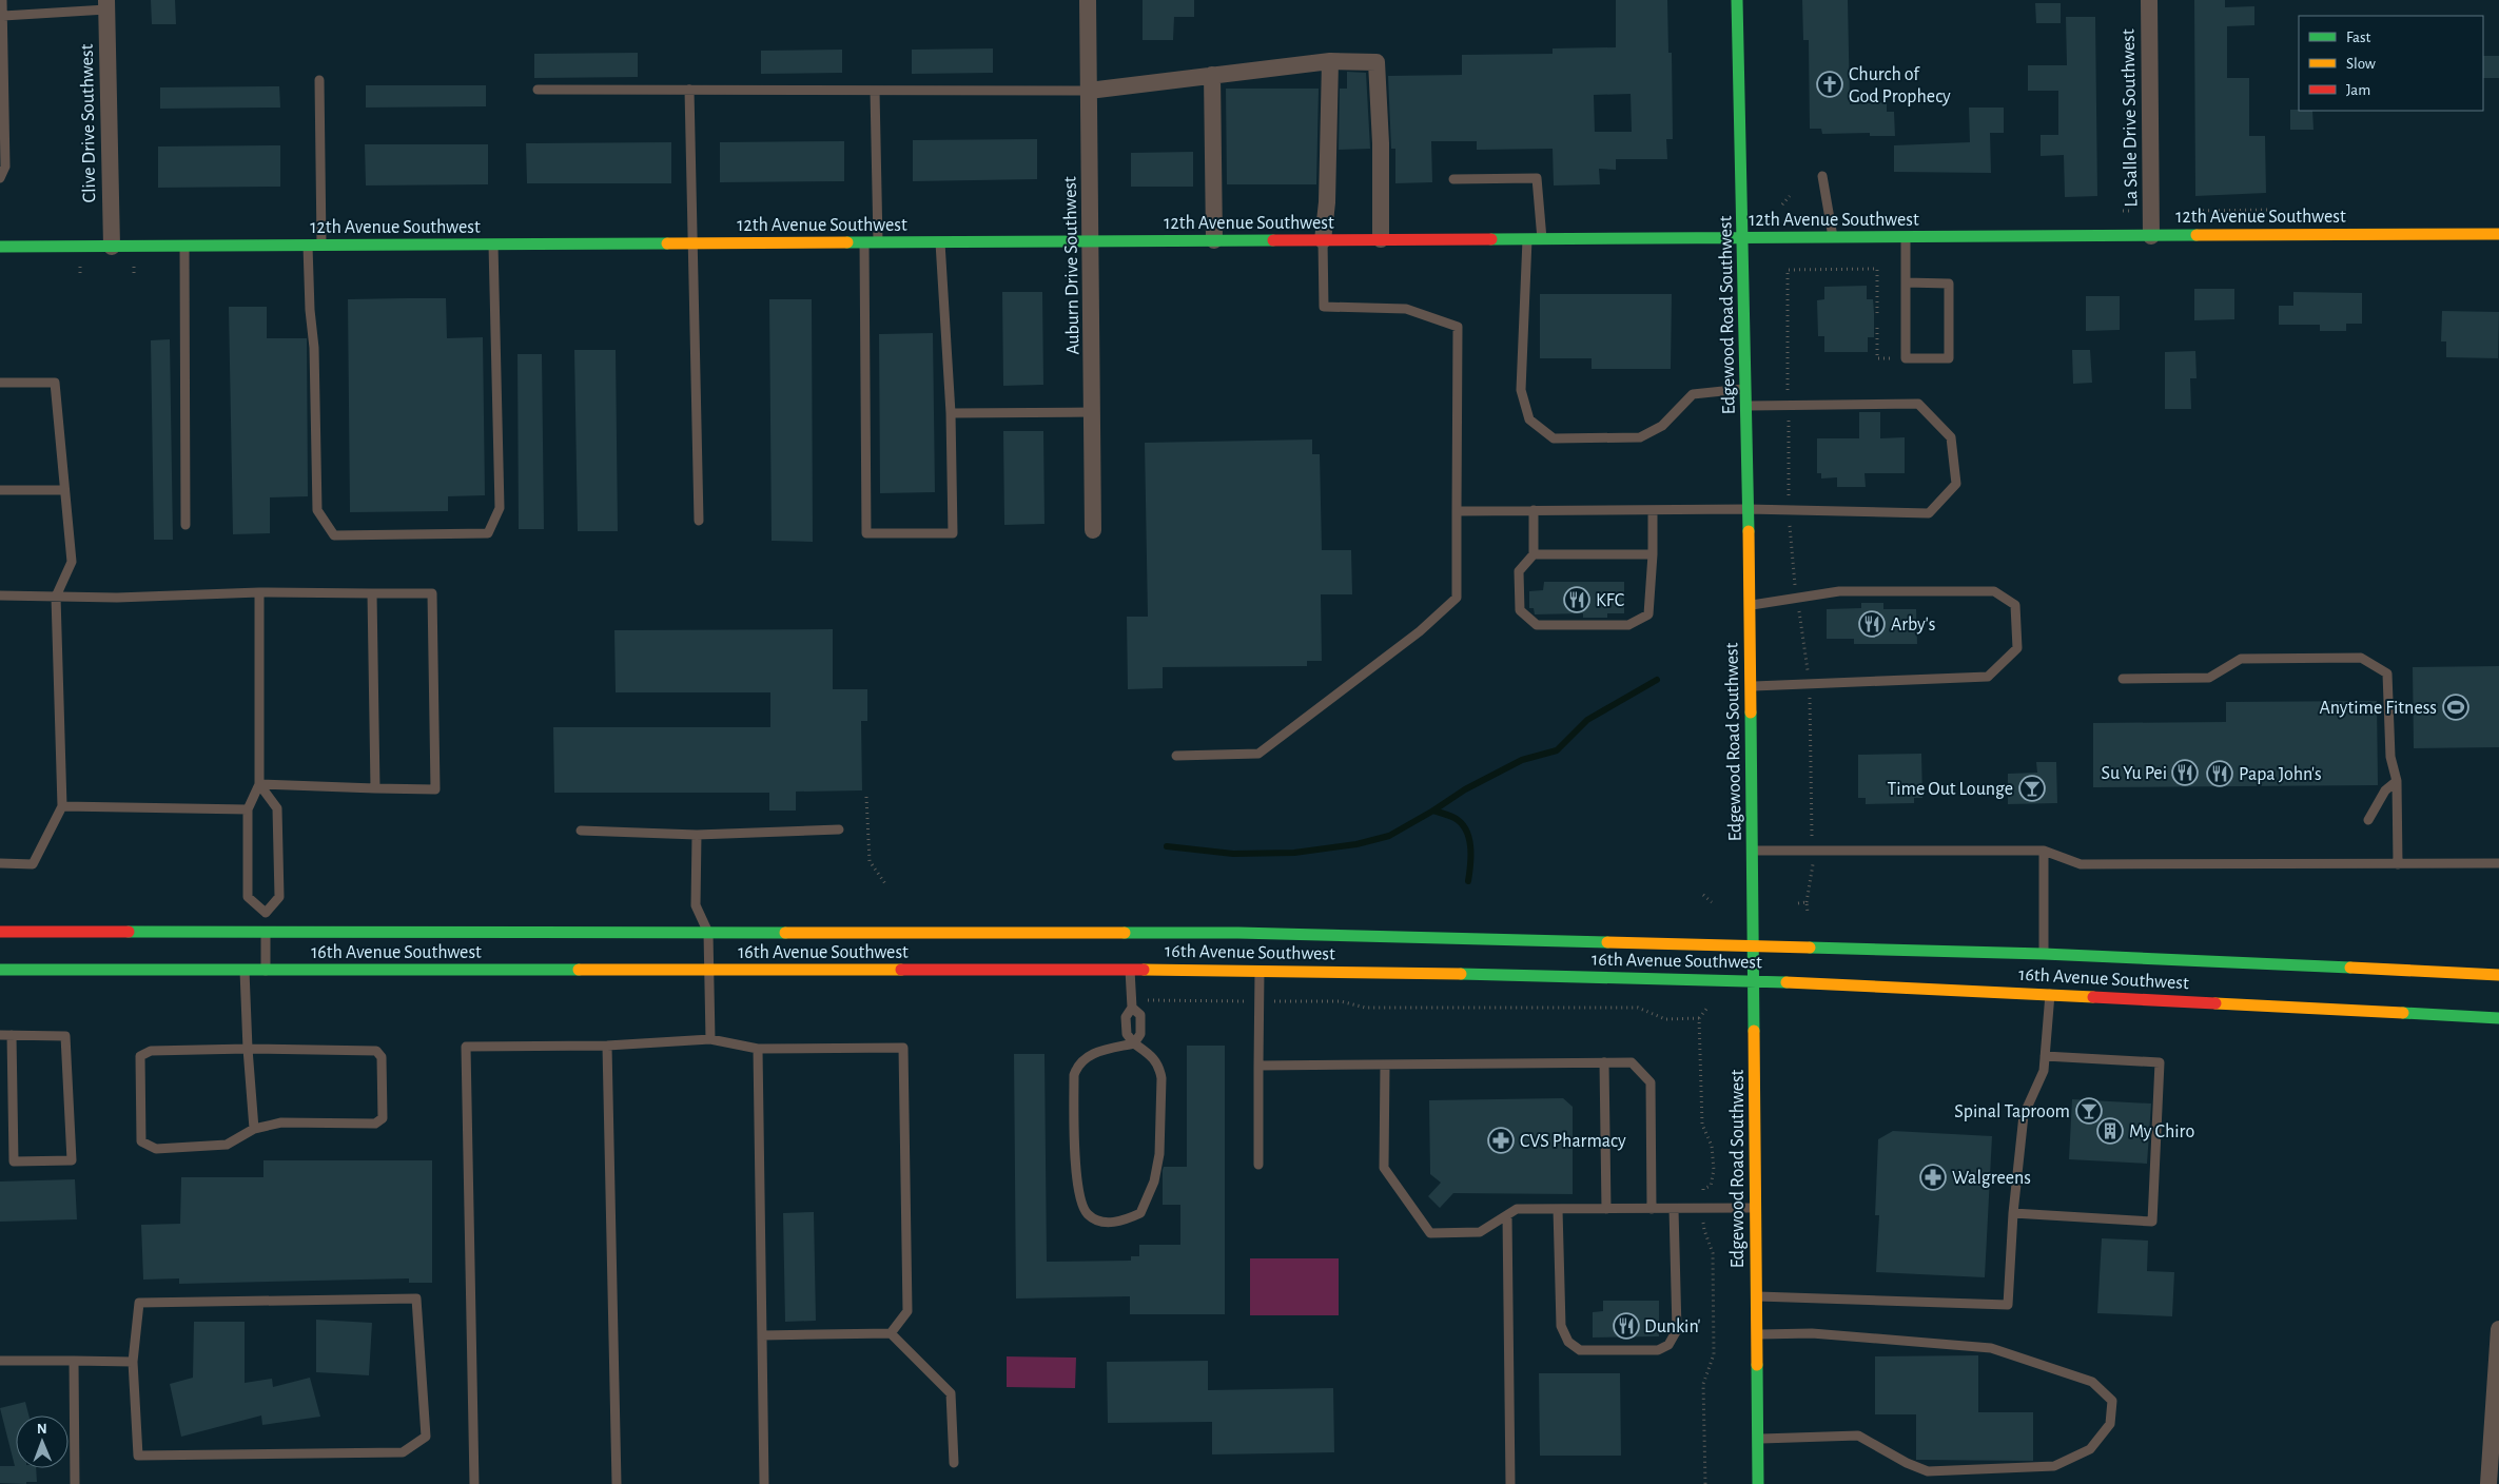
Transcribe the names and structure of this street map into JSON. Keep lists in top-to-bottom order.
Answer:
{
  "streets": {
    "main road": ["12th Avenue Southwest", "Edgewood Road Southwest", "16th Avenue Southwest"],
    "street": ["La Salle Drive Southwest", "Clive Drive Southwest", "Auburn Drive Southwest"]
  },
  "crossings": [
    ["La Salle Drive Southwest", "12th Avenue Southwest"],
    ["Clive Drive Southwest", "12th Avenue Southwest"],
    ["12th Avenue Southwest", "Auburn Drive Southwest"],
    ["12th Avenue Southwest", "Edgewood Road Southwest"],
    ["Edgewood Road Southwest", "16th Avenue Southwest"]
  ],
  "places": {
    "church": ["Church of God Prophecy"],
    "restaurant": [
      "KFC",
      "Arby's",
      "Su Yu Pei",
      "Papa John's",
      "Dunkin'"
    ],
    "sports": ["Anytime Fitness"],
    "bar": ["Time Out Lounge", "Spinal Taproom"],
    "building": ["My Chiro"],
    "pharmacy": ["CVS Pharmacy", "Walgreens"]
  },
  "legend": ["Fast", "Slow", "Jam"],
  "north": "top"
}
